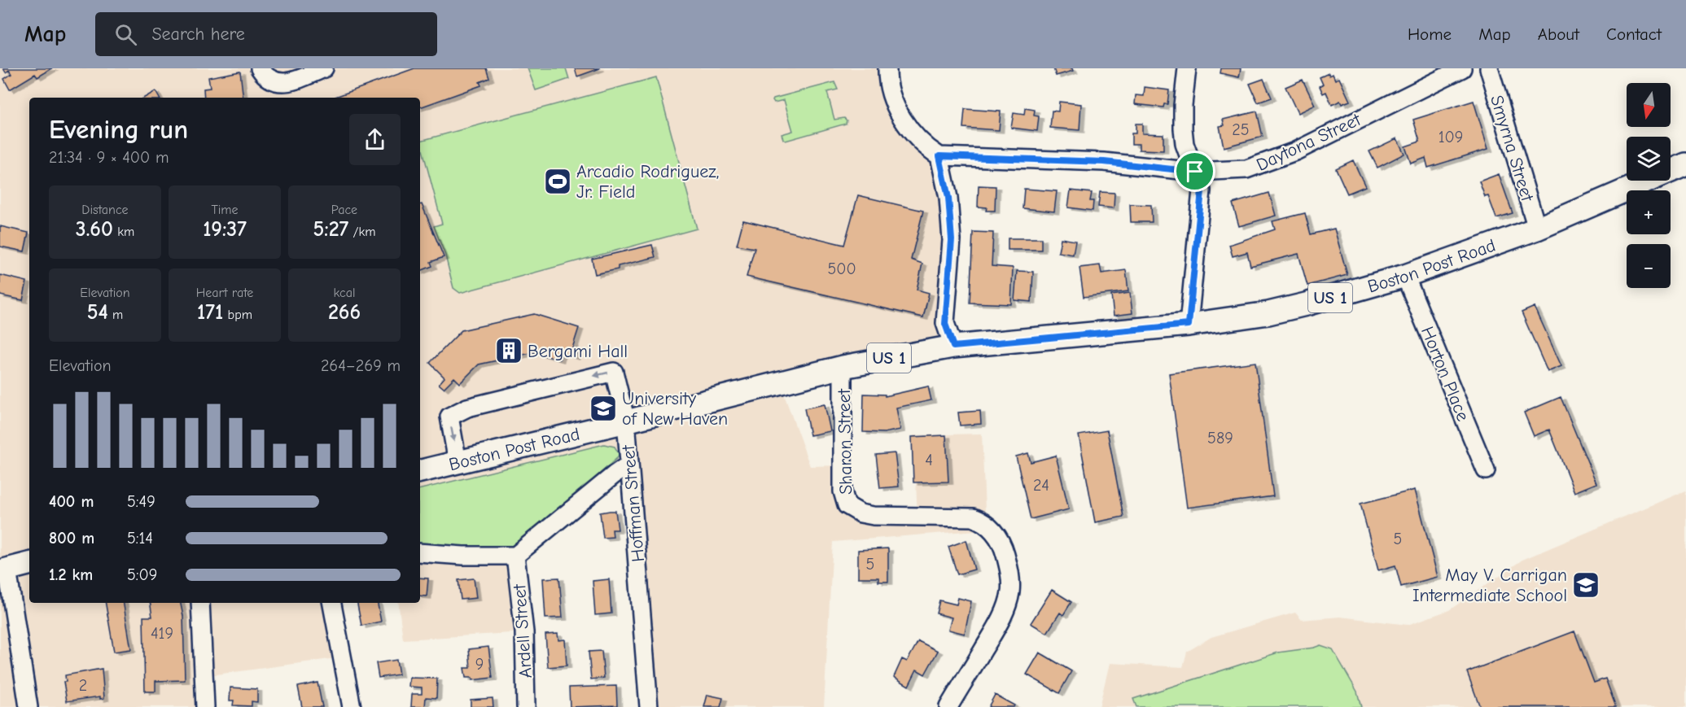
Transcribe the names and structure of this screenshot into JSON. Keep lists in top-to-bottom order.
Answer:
{
  "streets": {
    "main road": ["Boston Post Road", "US 1"],
    "street": [
      "Daytona Street",
      "Smyrna Street",
      "Horton Place",
      "Sharon Street",
      "Hoffman Street",
      "Ardell Street"
    ]
  },
  "crossings": [
    ["Smyrna Street", "Boston Post Road"],
    ["Boston Post Road", "Horton Place"],
    ["Boston Post Road", "Sharon Street"],
    ["Boston Post Road", "Hoffman Street"]
  ],
  "places": {
    "sports": ["Arcadio Rodriguez, Jr. Field"],
    "building": ["Bergami Hall"],
    "school or university": ["University of New Haven", "May V. Carrigan Intermediate School"]
  },
  "house_numbers": [
    "25",
    "109",
    "500",
    "589",
    "4",
    "24",
    "5",
    "5",
    "419",
    "9",
    "2"
  ],
  "north": "bottom",
  "page": {
    "header": "Map",
    "search": "Search here",
    "nav": [
      "Home",
      "Map",
      "About",
      "Contact"
    ],
    "map_buttons": ["+", "−"],
    "heading": ["Evening run", "21:34 · 9 × 400 m"],
    "stats": [
      ["Distance", "3.60 km"],
      ["Time", "19:37"],
      ["Pace", "5:27 /km"],
      ["Elevation", "54 m"],
      ["Heart rate", "171 bpm"],
      ["kcal", "266"]
    ],
    "chart": ["Elevation", "264–269 m"],
    "list": [
      {
        "name": "400 m",
        "note": "5:49"
      },
      {
        "name": "800 m",
        "note": "5:14"
      },
      {
        "name": "1.2 km",
        "note": "5:09"
      }
    ]
  }
}
